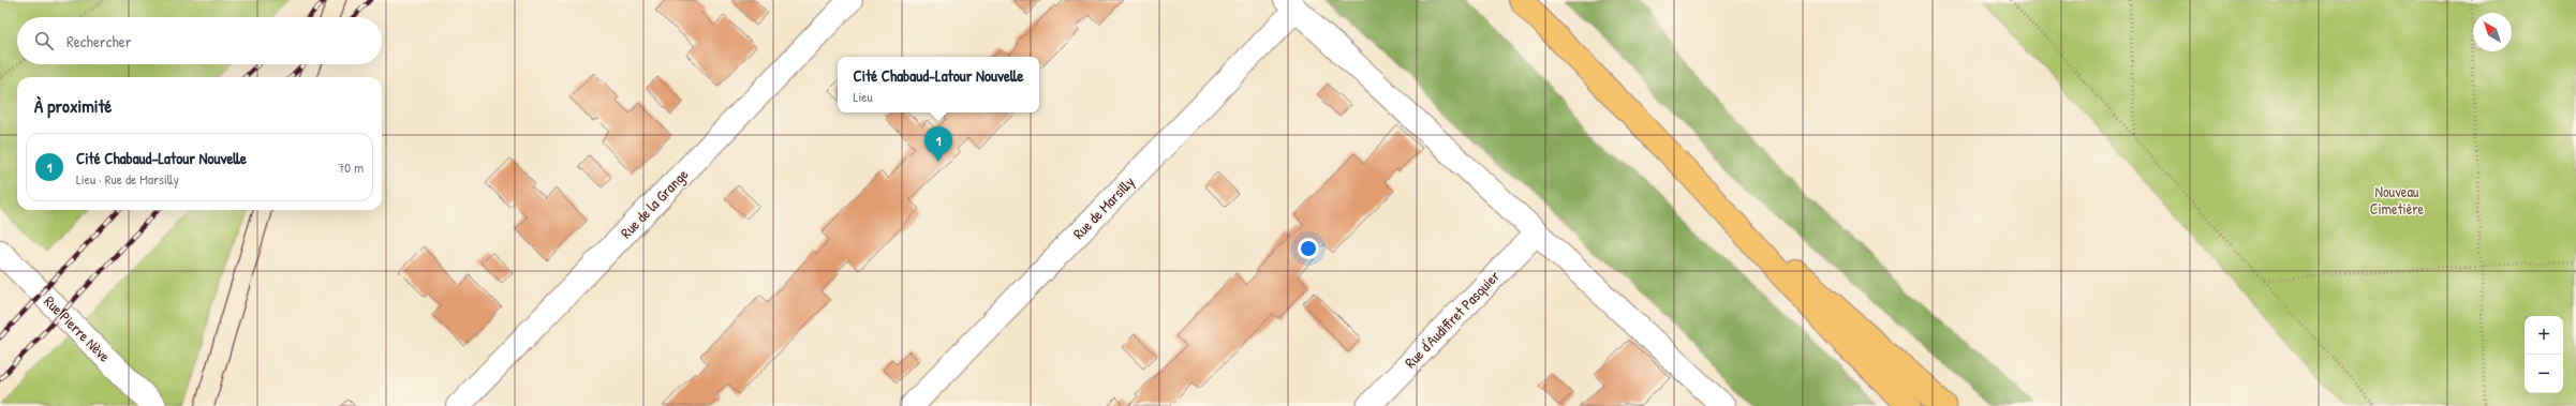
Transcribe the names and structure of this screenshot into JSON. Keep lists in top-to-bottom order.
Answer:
{
  "streets": {
    "street": [
      "Rue de la Grange",
      "Rue de Marsilly",
      "Rue d'Audiffret Pasquier",
      "Rue Pierre Nève"
    ]
  },
  "parks": ["Nouveau Cimetière"],
  "north": "top left",
  "page": {
    "search": "Rechercher",
    "popup": ["Cité Chabaud-Latour Nouvelle", "Lieu"],
    "heading": "À proximité",
    "pins": "1",
    "list": [
      {
        "mark": "1",
        "name": "Cité Chabaud-Latour Nouvelle",
        "note": "Lieu · Rue de Marsilly",
        "value": "70 m"
      }
    ],
    "map_buttons": ["+", "−"]
  }
}
